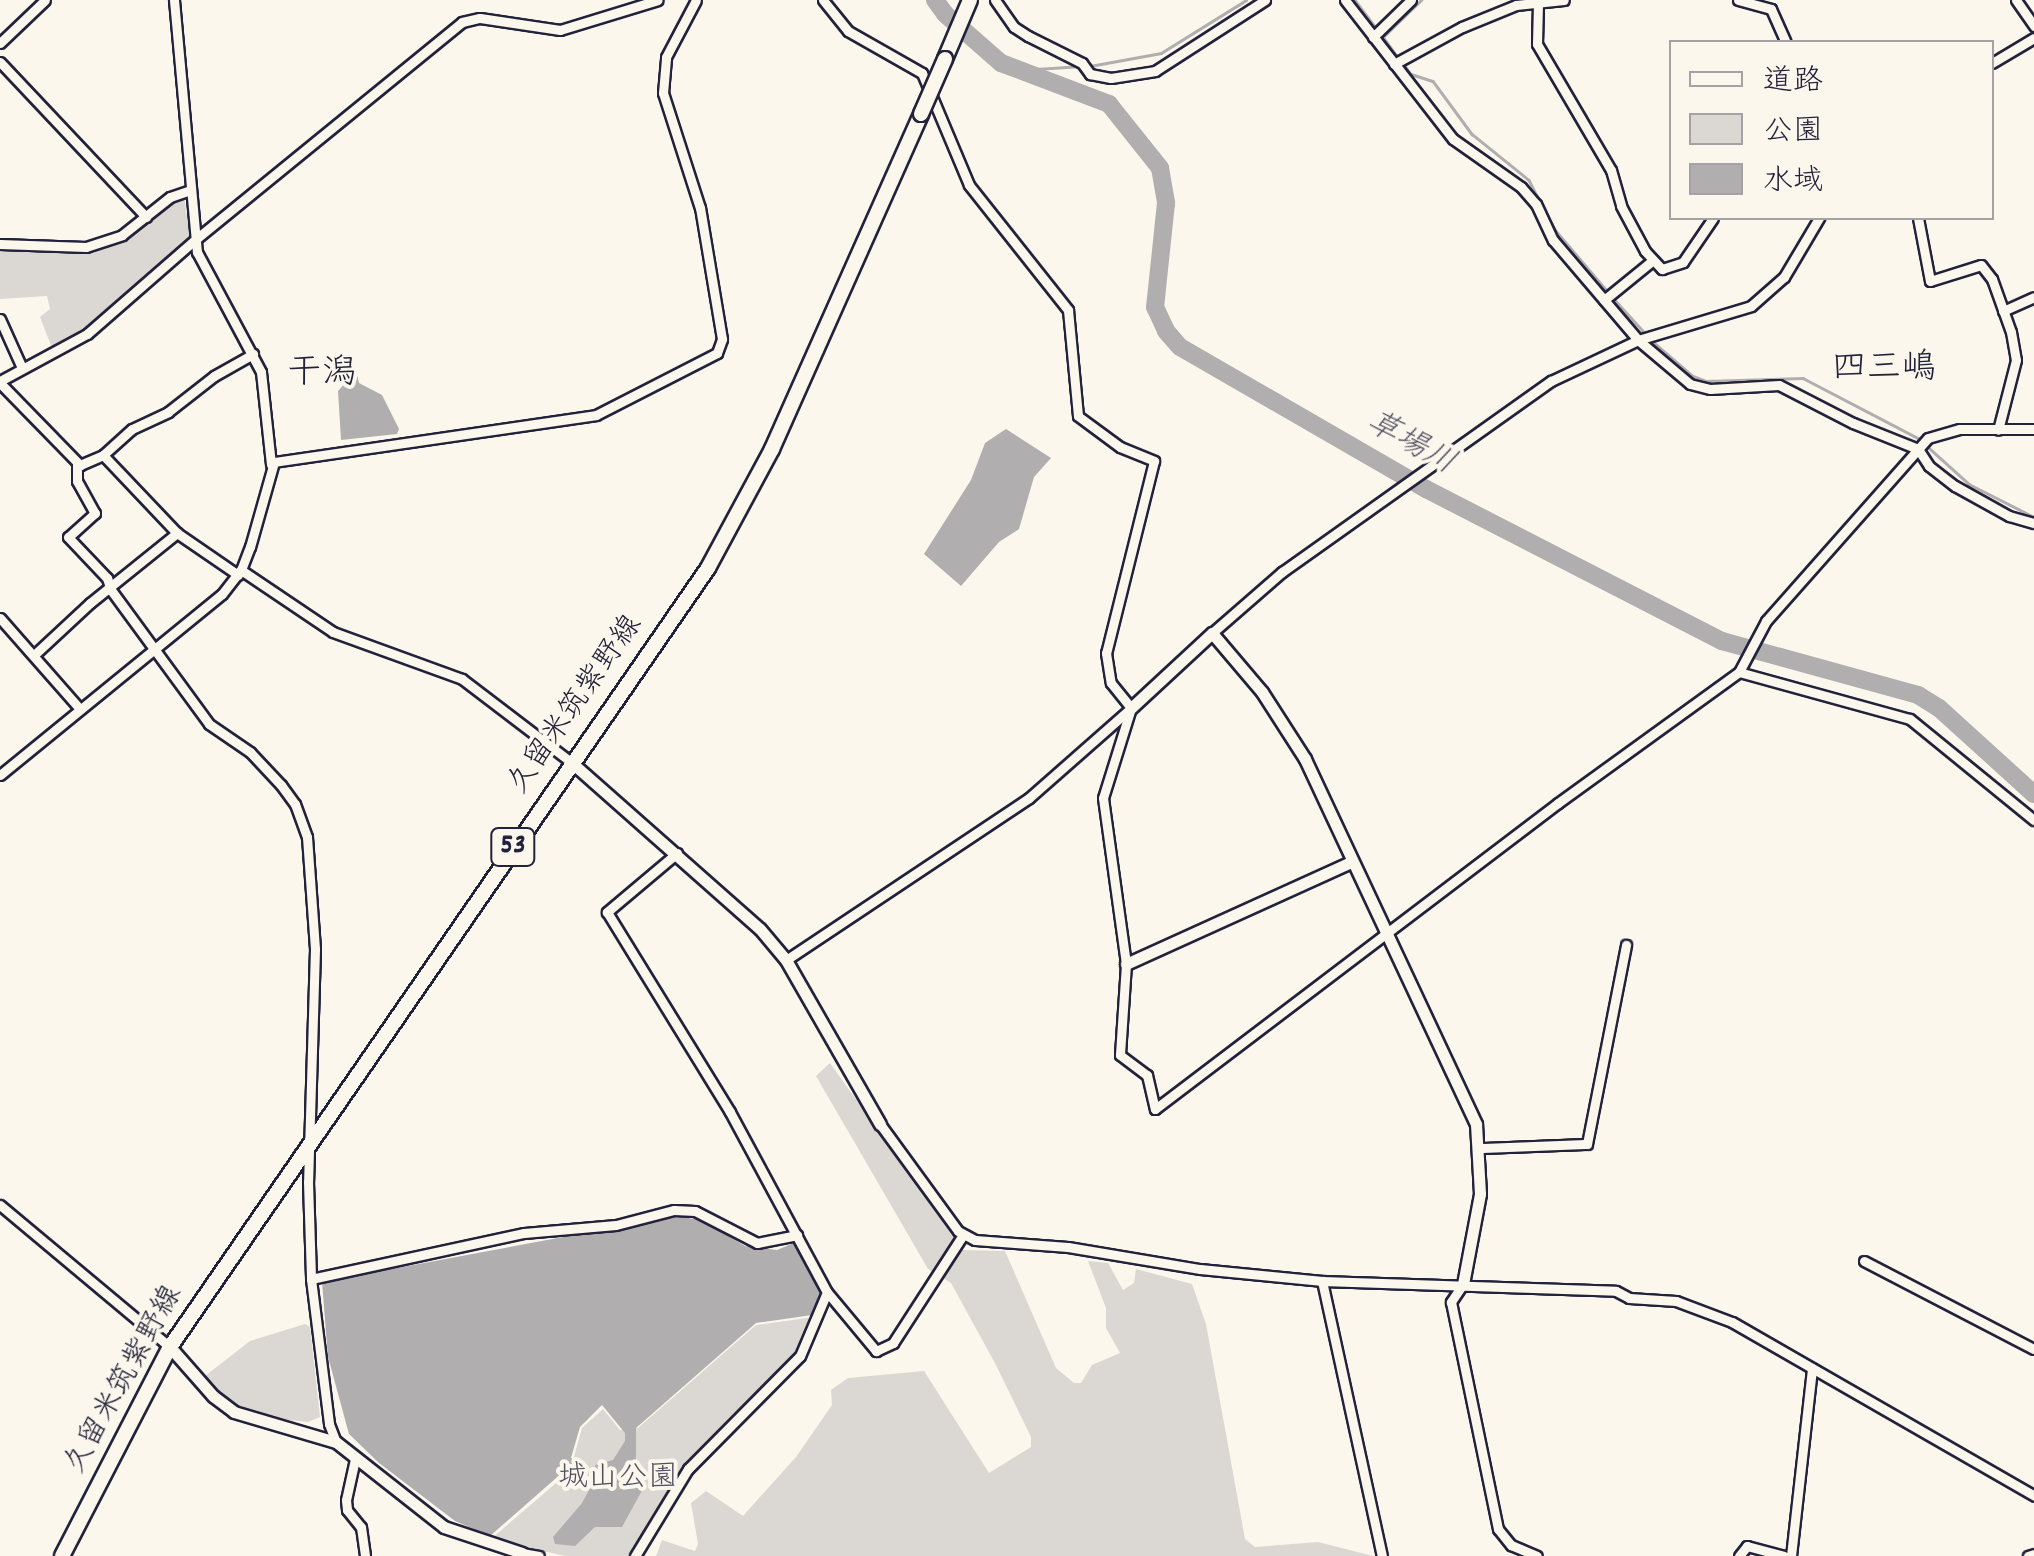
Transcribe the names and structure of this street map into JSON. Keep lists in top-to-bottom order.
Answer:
{
  "streets": {
    "main road": ["久留米筑紫野線", "53"]
  },
  "districts": ["四三嶋", "干潟"],
  "water": ["草場川"],
  "parks": ["城山公園"],
  "legend": ["道路", "公園", "水域"]
}
